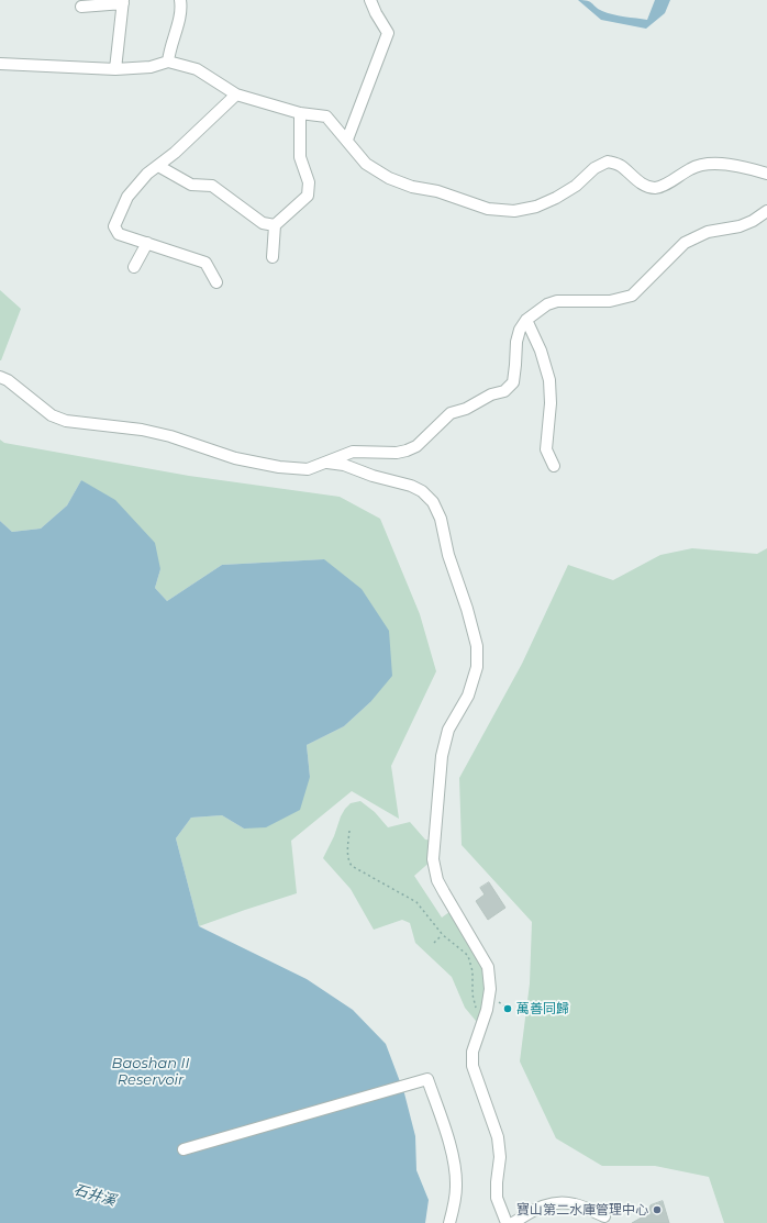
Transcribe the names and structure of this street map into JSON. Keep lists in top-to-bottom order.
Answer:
{
  "water": ["Baoshan II Reservoir", "石井溪"],
  "places": ["萬善同歸", "寶山第二水庫管理中心"]
}
